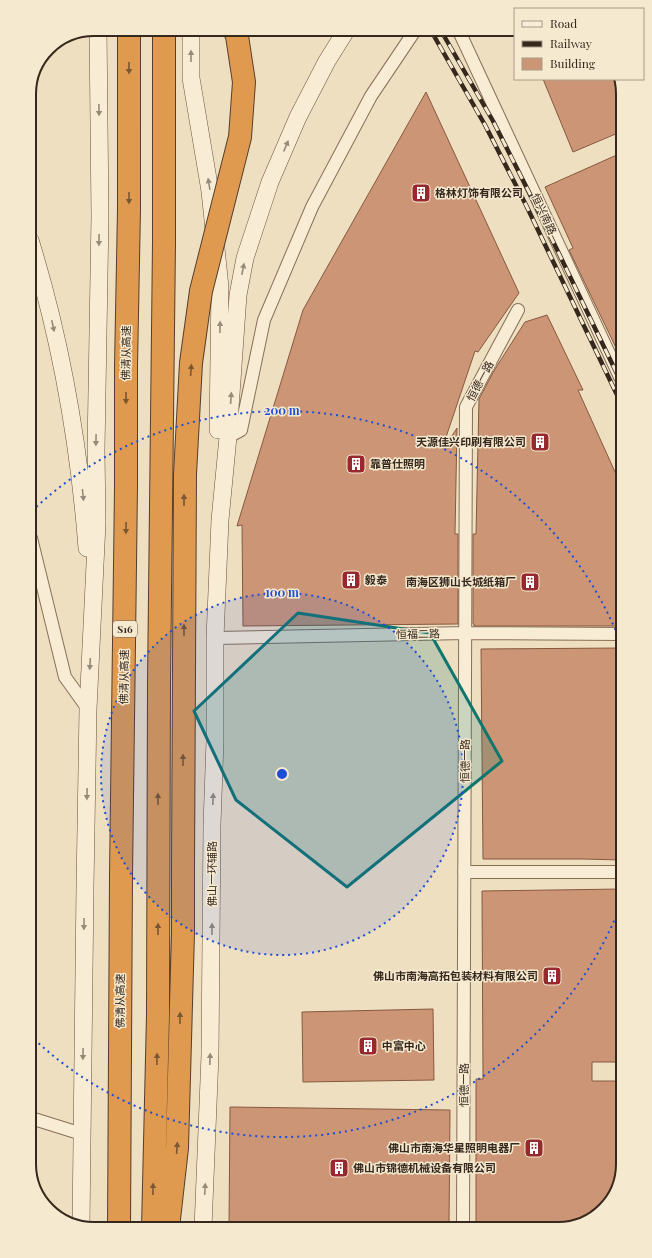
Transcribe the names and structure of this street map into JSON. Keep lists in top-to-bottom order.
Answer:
{
  "streets": {
    "highway": ["佛清从高速", "S16"],
    "main road": ["佛山一环辅路"],
    "street": ["恒兴南路", "恒德一路", "恒福二路"]
  },
  "crossings": [
    ["恒德一路", "恒福二路"],
    ["恒福二路", "佛山一环辅路"]
  ],
  "places": {
    "building": [
      "格林灯饰有限公司",
      "天源佳兴印刷有限公司",
      "靠普仕照明",
      "毅泰",
      "南海区狮山长城纸箱厂",
      "佛山市南海高拓包装材料有限公司",
      "中富中心",
      "佛山市南海华星照明电器厂",
      "佛山市锦德机械设备有限公司"
    ]
  },
  "legend": ["Road", "Railway", "Building"],
  "rings": ["200 m", "100 m"]
}
